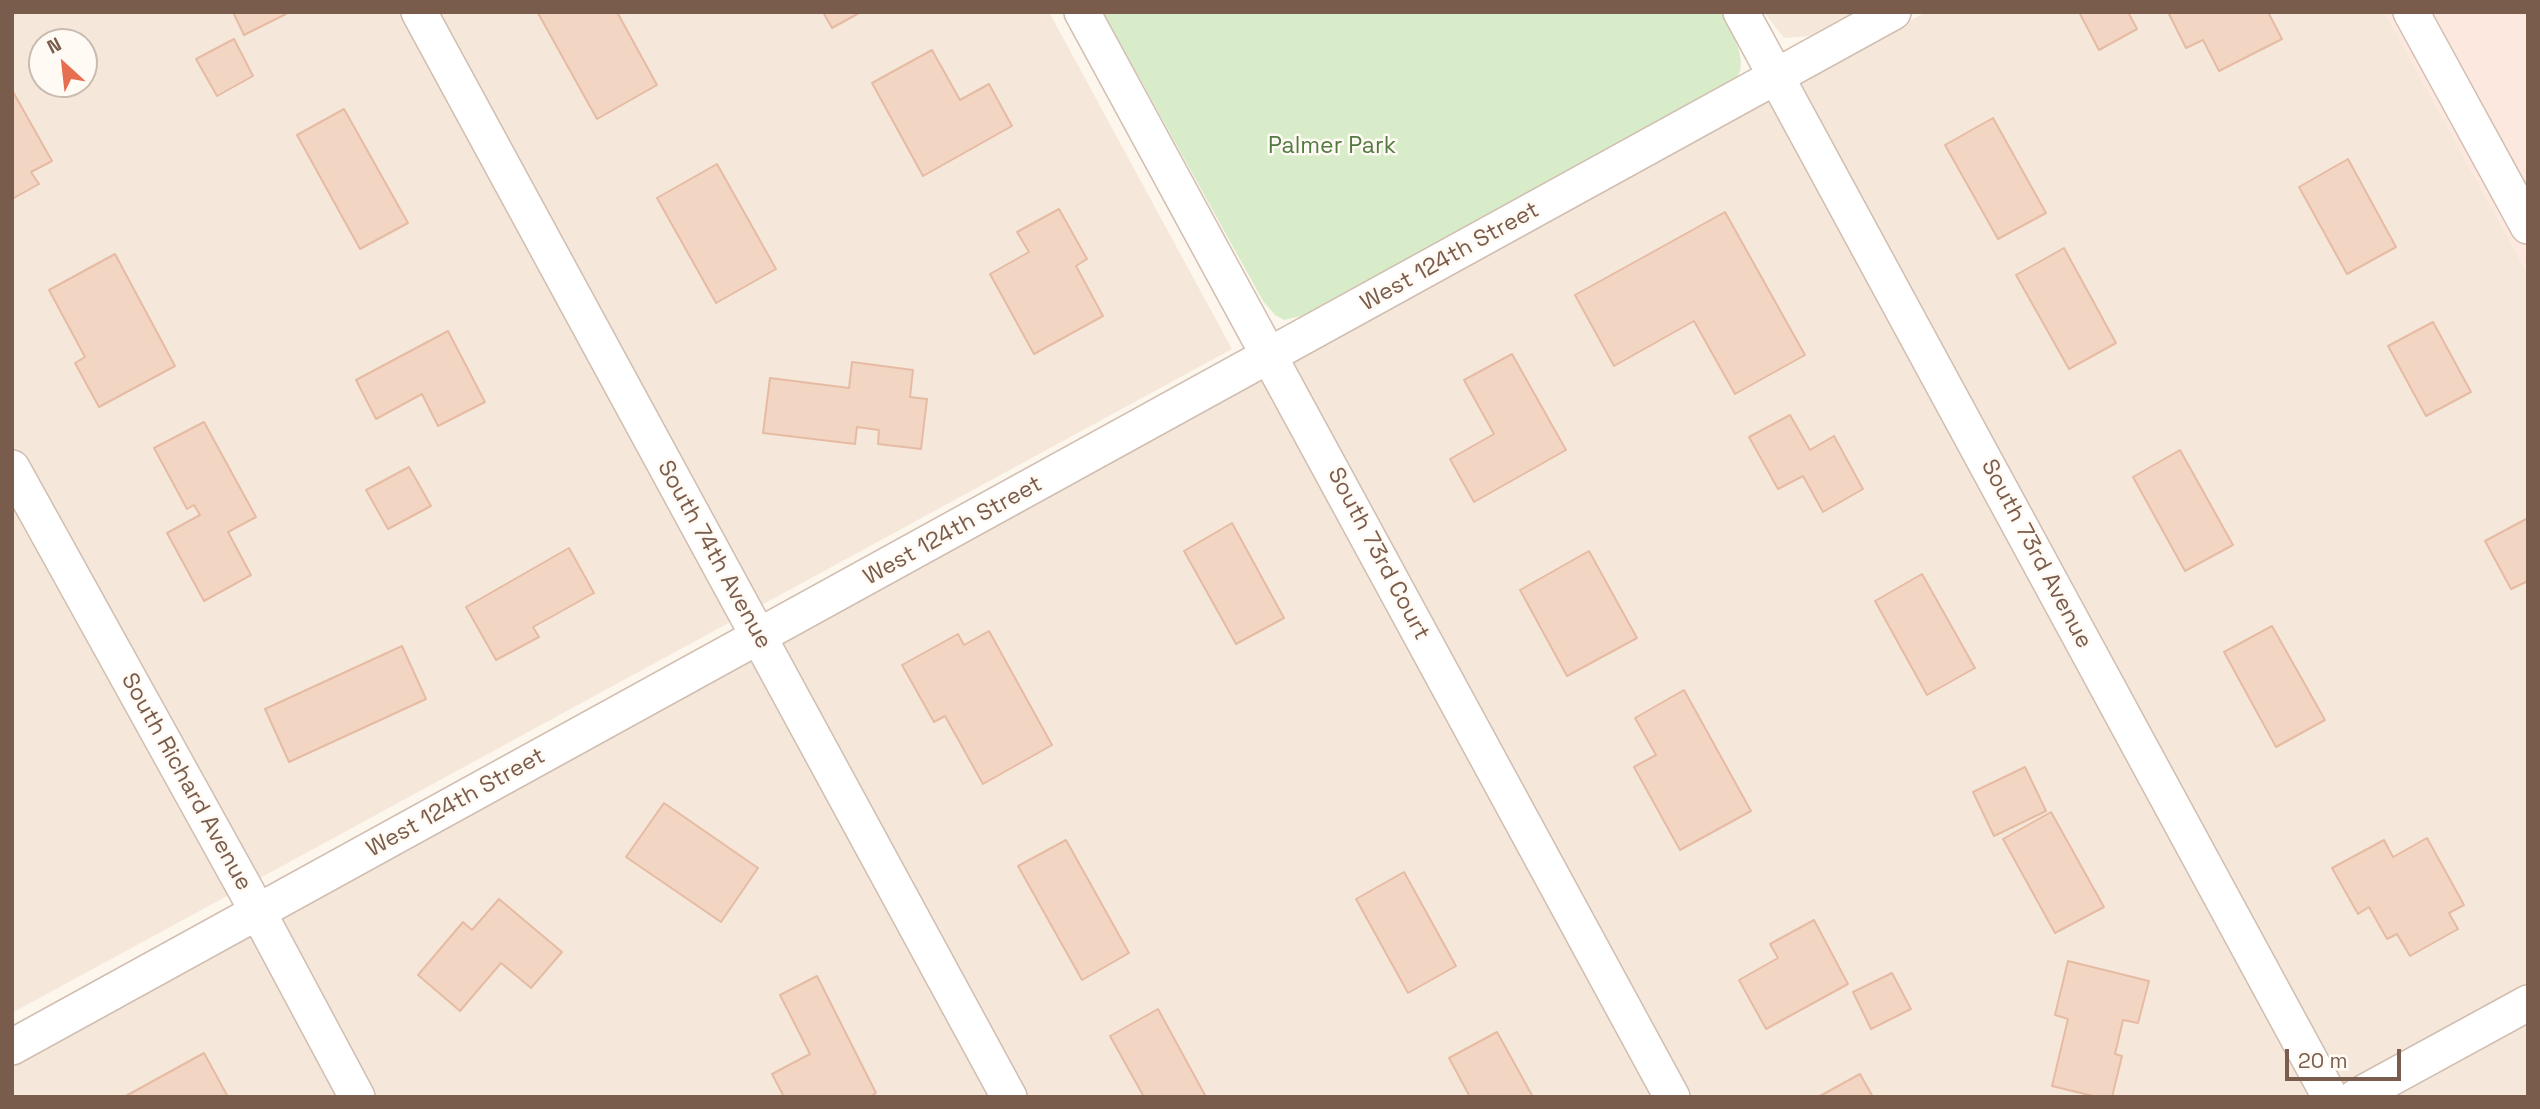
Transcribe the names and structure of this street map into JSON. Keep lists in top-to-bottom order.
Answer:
{
  "streets": {
    "street": [
      "West 124th Street",
      "South 73rd Court",
      "South 73rd Avenue",
      "South 74th Avenue",
      "South Richard Avenue"
    ]
  },
  "crossings": [
    ["West 124th Street", "South 73rd Court"],
    ["West 124th Street", "South 73rd Avenue"],
    ["West 124th Street", "South 74th Avenue"],
    ["West 124th Street", "South Richard Avenue"]
  ],
  "parks": ["Palmer Park"],
  "scale_bar": "20 m",
  "north": "top left"
}
